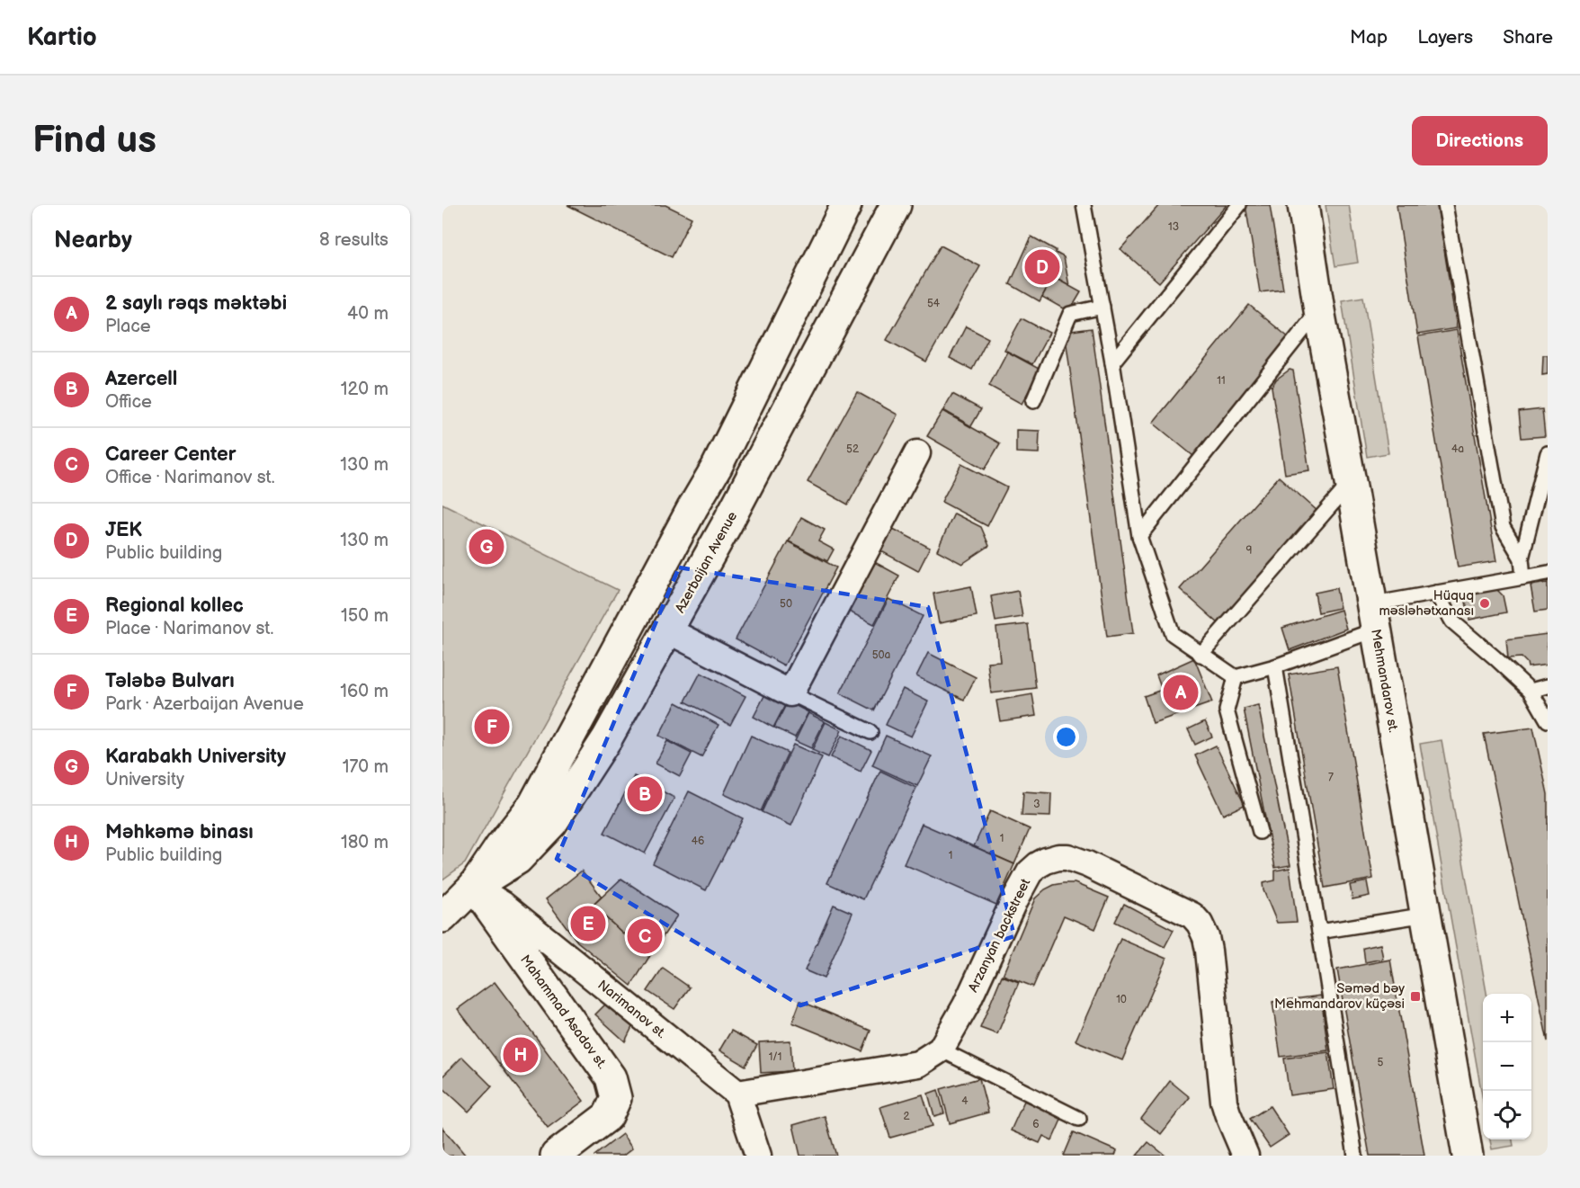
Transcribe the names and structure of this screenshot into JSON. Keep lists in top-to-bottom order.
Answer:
{
  "streets": {
    "main road": ["Azerbaijan Avenue", "Mehmandarov st.", "Mahammad Asadov st."],
    "street": ["Arzanyan backstreet", "Narimanov st."]
  },
  "crossings": [
    ["Azerbaijan Avenue", "Narimanov st."],
    ["Azerbaijan Avenue", "Mahammad Asadov st."],
    ["Arzanyan backstreet", "Narimanov st."],
    ["Narimanov st.", "Mahammad Asadov st."]
  ],
  "places": {
    "other": ["Hüquq məsləhətxanası"],
    "transit": ["Səməd bəy Mehmandarov küçəsi"]
  },
  "house_numbers": [
    "13",
    "54",
    "11",
    "52",
    "4a",
    "9",
    "50",
    "50a",
    "7",
    "3",
    "1",
    "46",
    "1",
    "10",
    "1/1",
    "5",
    "4",
    "2",
    "6"
  ],
  "page": {
    "header": "Kartio",
    "nav": ["Map", "Layers", "Share"],
    "buttons": "Directions",
    "title": "Find us",
    "heading": ["Nearby", "8 results"],
    "pins": [
      "D",
      "G",
      "A",
      "F",
      "B",
      "E",
      "C",
      "H"
    ],
    "list": [
      {
        "mark": "A",
        "name": "2 saylı rəqs məktəbi",
        "note": "Place",
        "value": "40 m"
      },
      {
        "mark": "B",
        "name": "Azercell",
        "note": "Office",
        "value": "120 m"
      },
      {
        "mark": "C",
        "name": "Career Center",
        "note": "Office · Narimanov st.",
        "value": "130 m"
      },
      {
        "mark": "D",
        "name": "JEK",
        "note": "Public building",
        "value": "130 m"
      },
      {
        "mark": "E",
        "name": "Regional kollec",
        "note": "Place · Narimanov st.",
        "value": "150 m"
      },
      {
        "mark": "F",
        "name": "Tələbə Bulvarı",
        "note": "Park · Azerbaijan Avenue",
        "value": "160 m"
      },
      {
        "mark": "G",
        "name": "Karabakh University",
        "note": "University",
        "value": "170 m"
      },
      {
        "mark": "H",
        "name": "Məhkəmə binası",
        "note": "Public building",
        "value": "180 m"
      }
    ],
    "map_buttons": ["+", "−"]
  }
}
